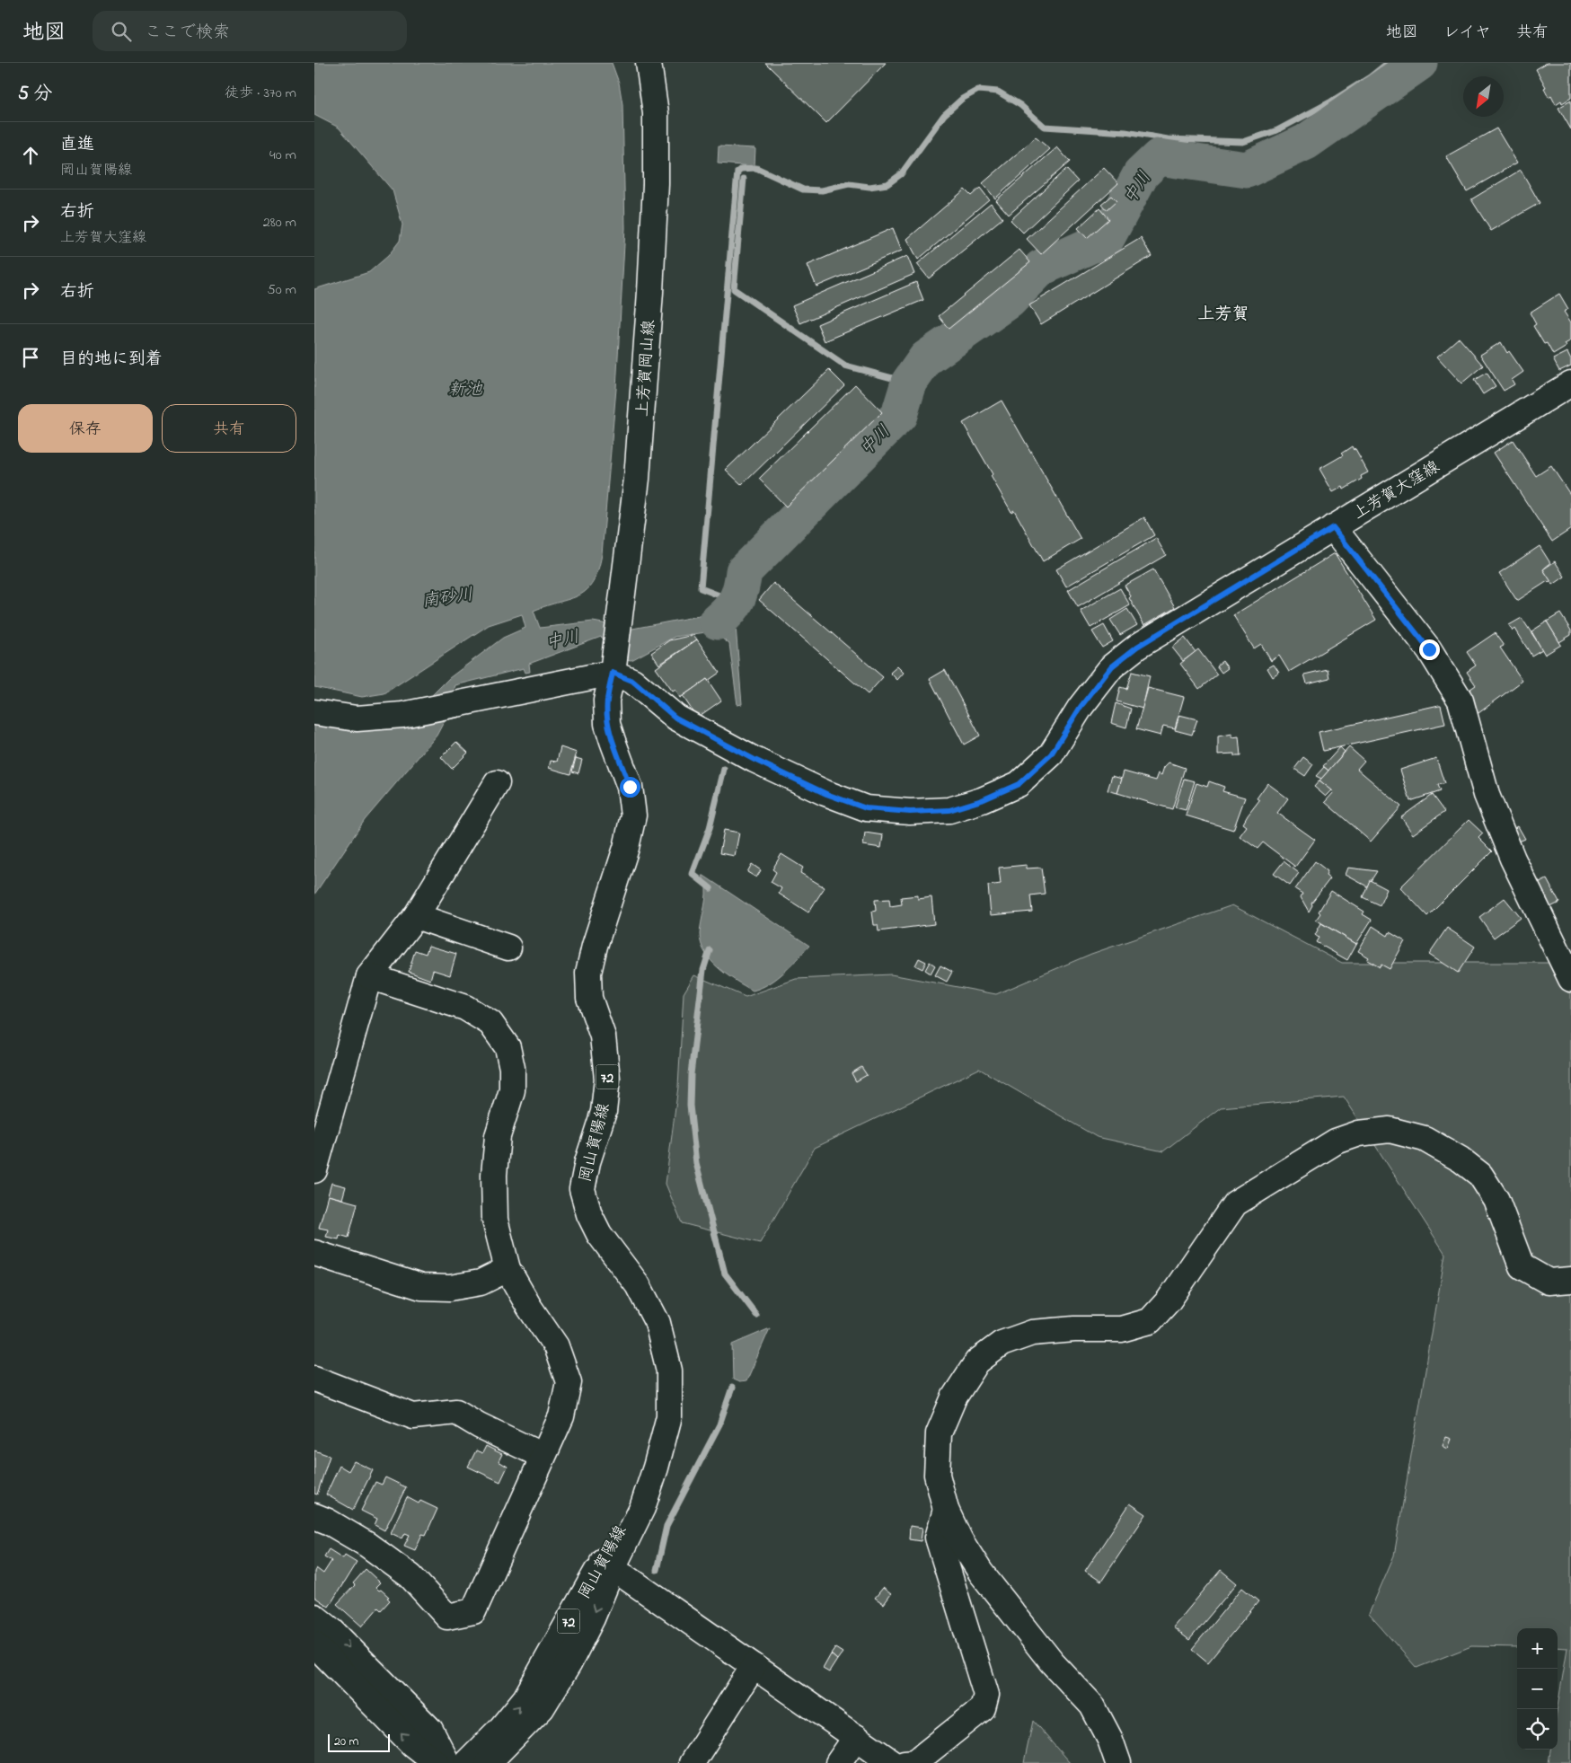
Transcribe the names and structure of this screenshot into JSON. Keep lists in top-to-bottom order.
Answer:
{
  "streets": {
    "street": [
      "上芳賀岡山線",
      "上芳賀大窪線",
      "72",
      "岡山賀陽線"
    ]
  },
  "crossings": [
    ["上芳賀岡山線", "上芳賀大窪線"],
    ["上芳賀岡山線", "岡山賀陽線"],
    ["上芳賀大窪線", "岡山賀陽線"]
  ],
  "districts": ["上芳賀"],
  "water": ["中川", "新池", "南砂川"],
  "scale_bar": "20 m",
  "north": "bottom left",
  "page": {
    "header": "地図",
    "search": "ここで検索",
    "nav": ["地図", "レイヤ", "共有"],
    "heading": ["5 分", "徒歩 · 370 m"],
    "list": [
      ["直進", "岡山賀陽線", "40 m"],
      ["右折", "上芳賀大窪線", "280 m"],
      ["右折", "50 m"],
      "目的地に到着"
    ],
    "buttons": ["保存", "共有"],
    "map_buttons": ["+", "−"],
    "scale": "20 m"
  }
}
